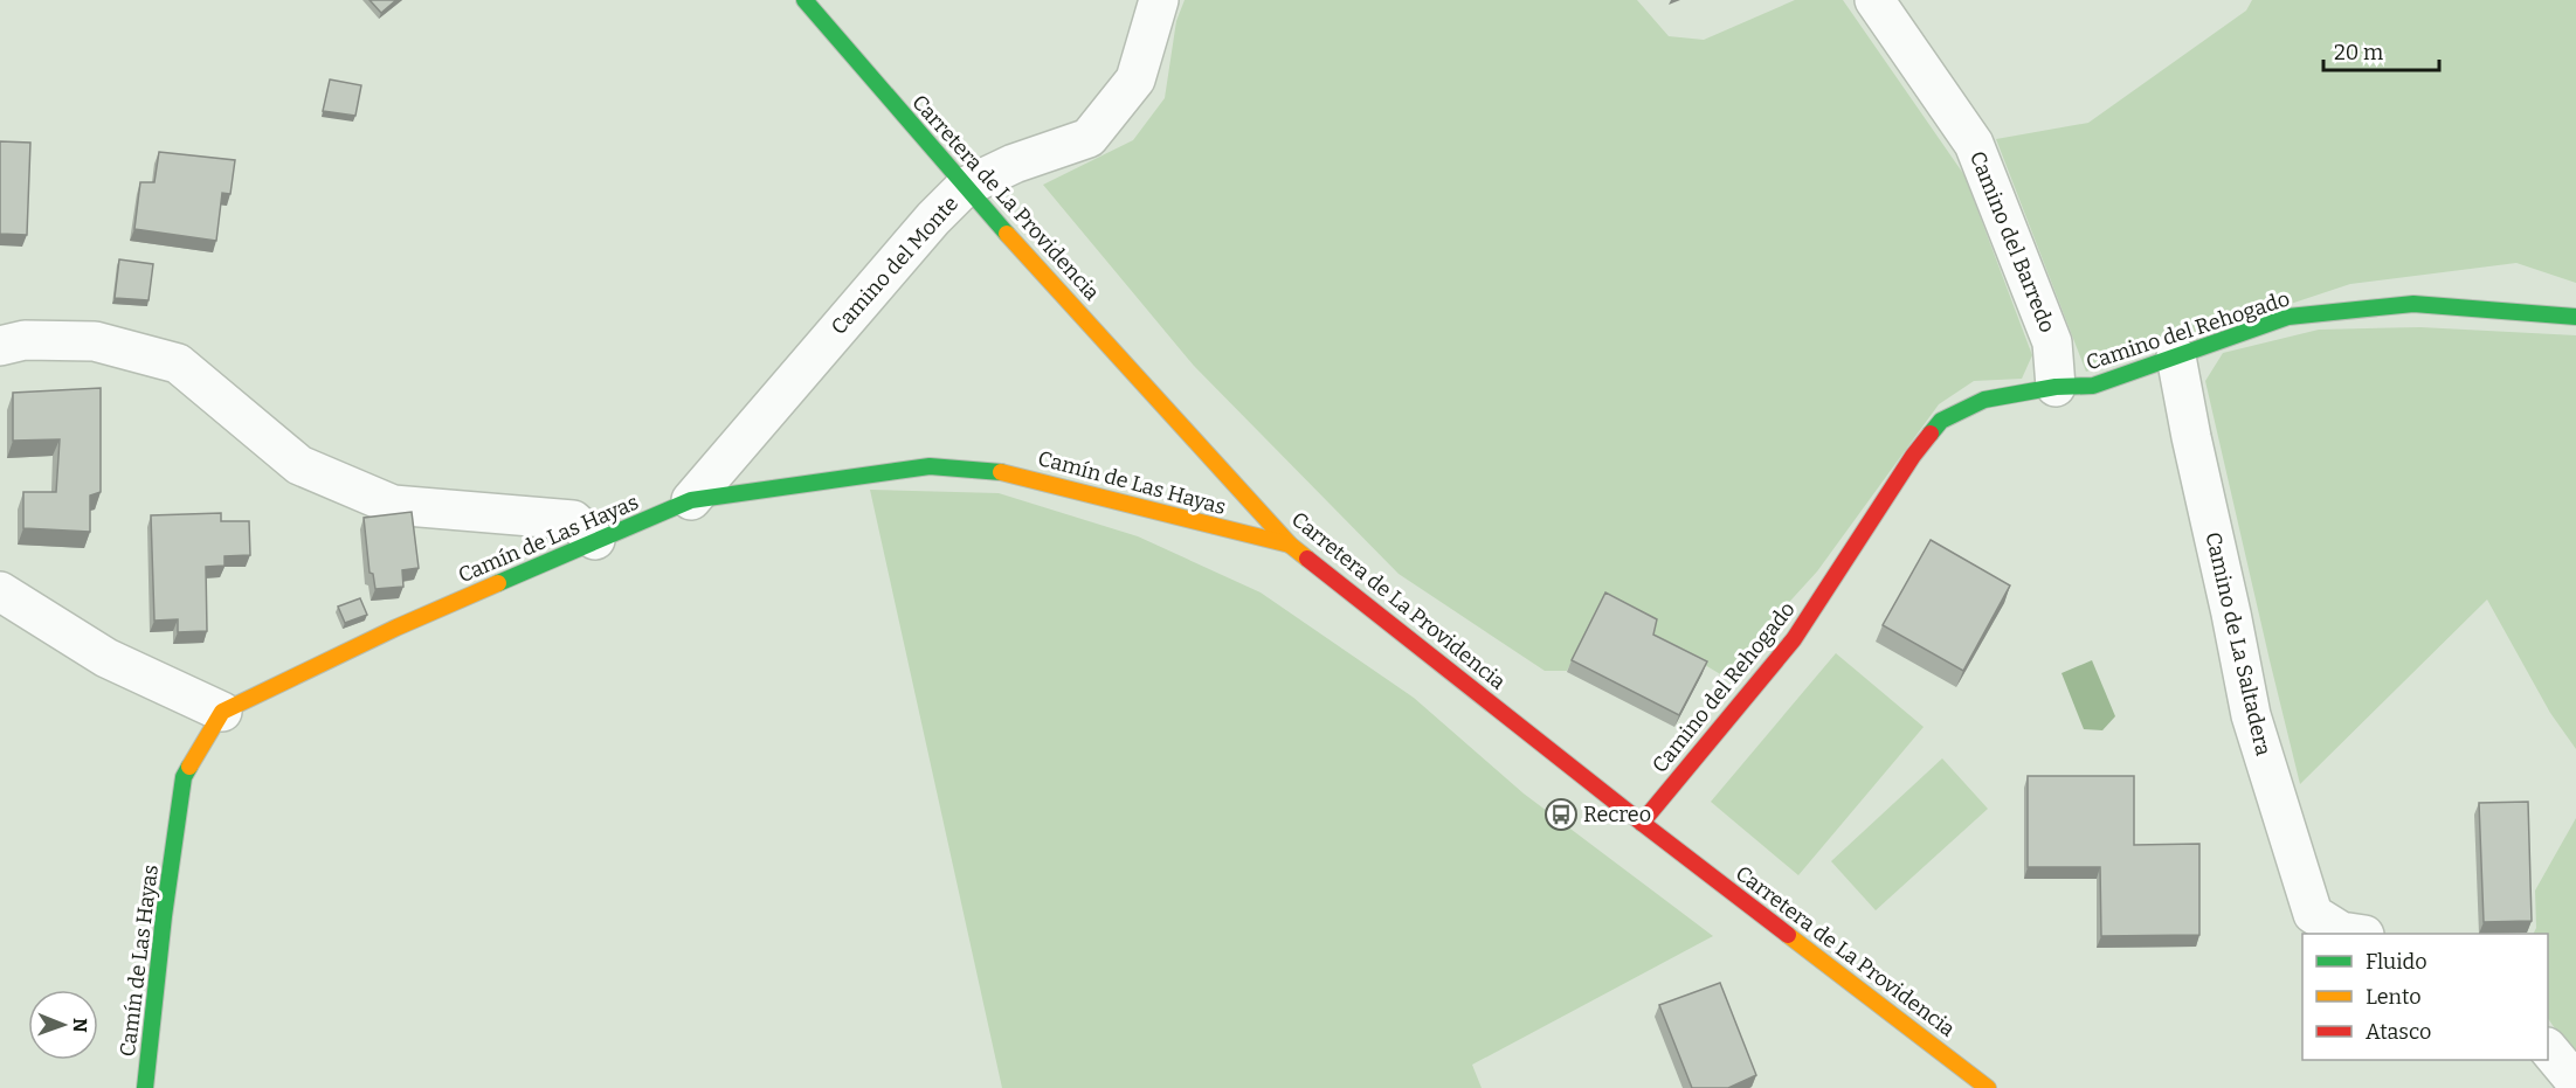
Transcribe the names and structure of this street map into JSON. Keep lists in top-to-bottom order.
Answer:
{
  "streets": {
    "street": [
      "Carretera de La Providencia",
      "Camino del Barredo",
      "Camino del Monte",
      "Camino del Rehogado",
      "Camín de Las Hayas",
      "Camino de La Saltadera"
    ]
  },
  "crossings": [
    ["Carretera de La Providencia", "Camino del Monte"],
    ["Carretera de La Providencia", "Camino del Rehogado"],
    ["Carretera de La Providencia", "Camín de Las Hayas"],
    ["Camino del Barredo", "Camino del Rehogado"],
    ["Camino del Monte", "Camín de Las Hayas"],
    ["Camino del Rehogado", "Camino de La Saltadera"]
  ],
  "places": {
    "bus stop": ["Recreo"]
  },
  "legend": ["Fluido", "Lento", "Atasco"],
  "scale_bar": "20 m",
  "north": "right"
}
